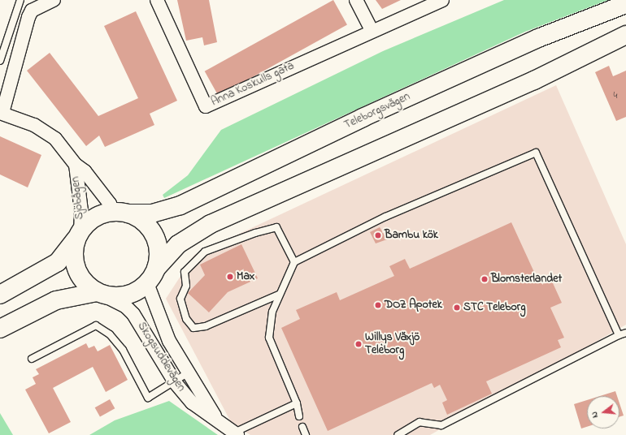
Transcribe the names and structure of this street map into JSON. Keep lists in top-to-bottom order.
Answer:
{
  "streets": {
    "main road": ["Teleborgsvägen"],
    "street": ["Anna Koskulls gata", "Sjöbågen", "Skogsuddevägen"]
  },
  "crossings": [
    ["Teleborgsvägen", "Sjöbågen"],
    ["Teleborgsvägen", "Skogsuddevägen"],
    ["Sjöbågen", "Skogsuddevägen"]
  ],
  "places": [
    "Bambu kök",
    "Max",
    "Blomsterlandet",
    "DOZ Apotek",
    "STC Teleborg",
    "Willys Växjö Teleborg"
  ],
  "house_numbers": ["4"],
  "north": "left"
}
